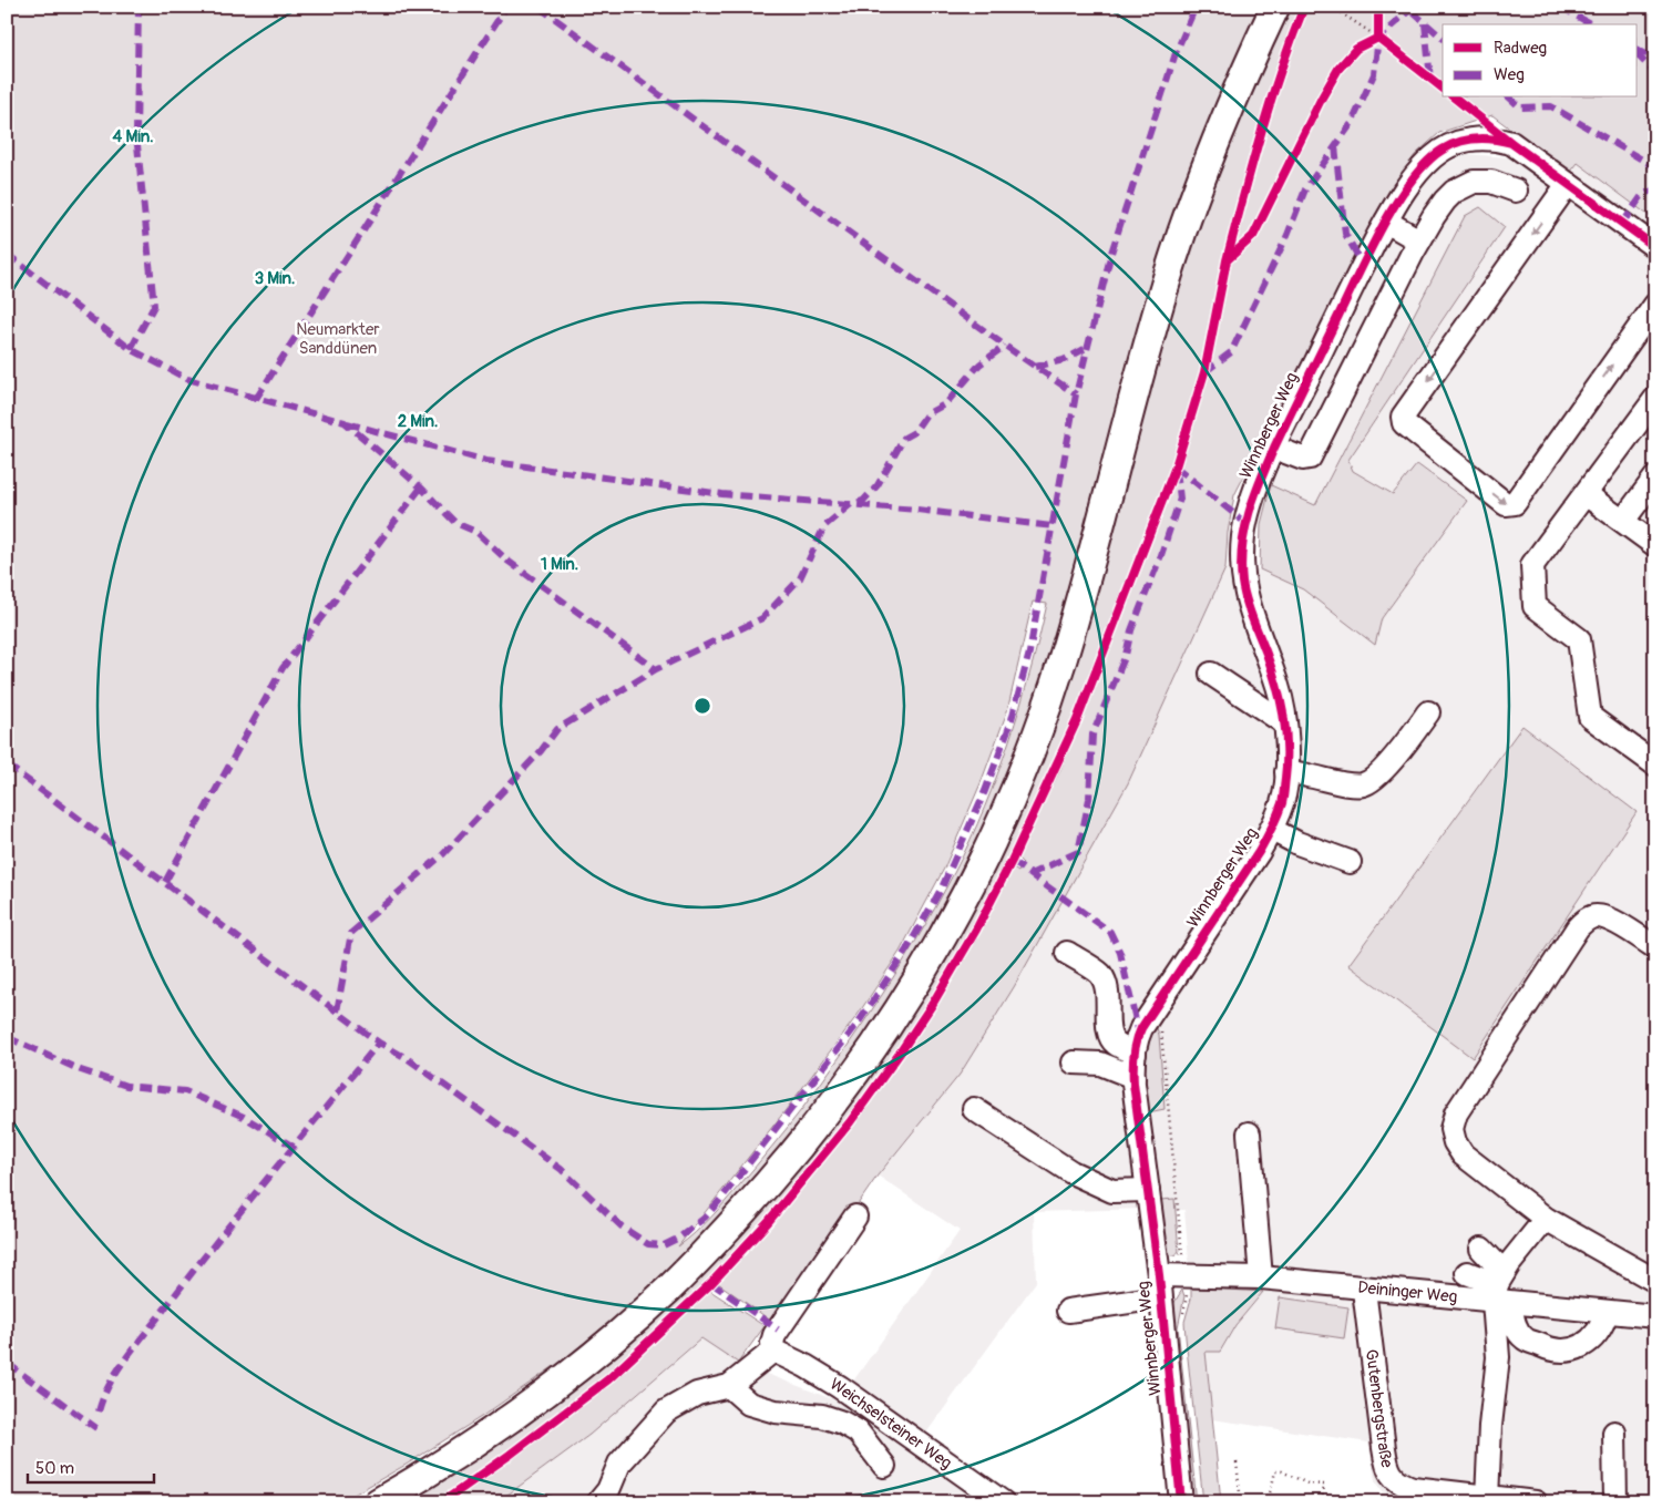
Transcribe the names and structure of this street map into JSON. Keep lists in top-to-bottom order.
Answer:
{
  "streets": {
    "street": [
      "Winnberger Weg",
      "Deininger Weg",
      "Gutenbergstraße",
      "Weichselsteiner Weg"
    ]
  },
  "crossings": [
    ["Winnberger Weg", "Deininger Weg"],
    ["Deininger Weg", "Gutenbergstraße"]
  ],
  "parks": ["Neumarkter Sanddünen"],
  "legend": ["Radweg", "Weg"],
  "scale_bar": "50 m",
  "rings": [
    "4 Min.",
    "3 Min.",
    "2 Min.",
    "1 Min."
  ]
}
